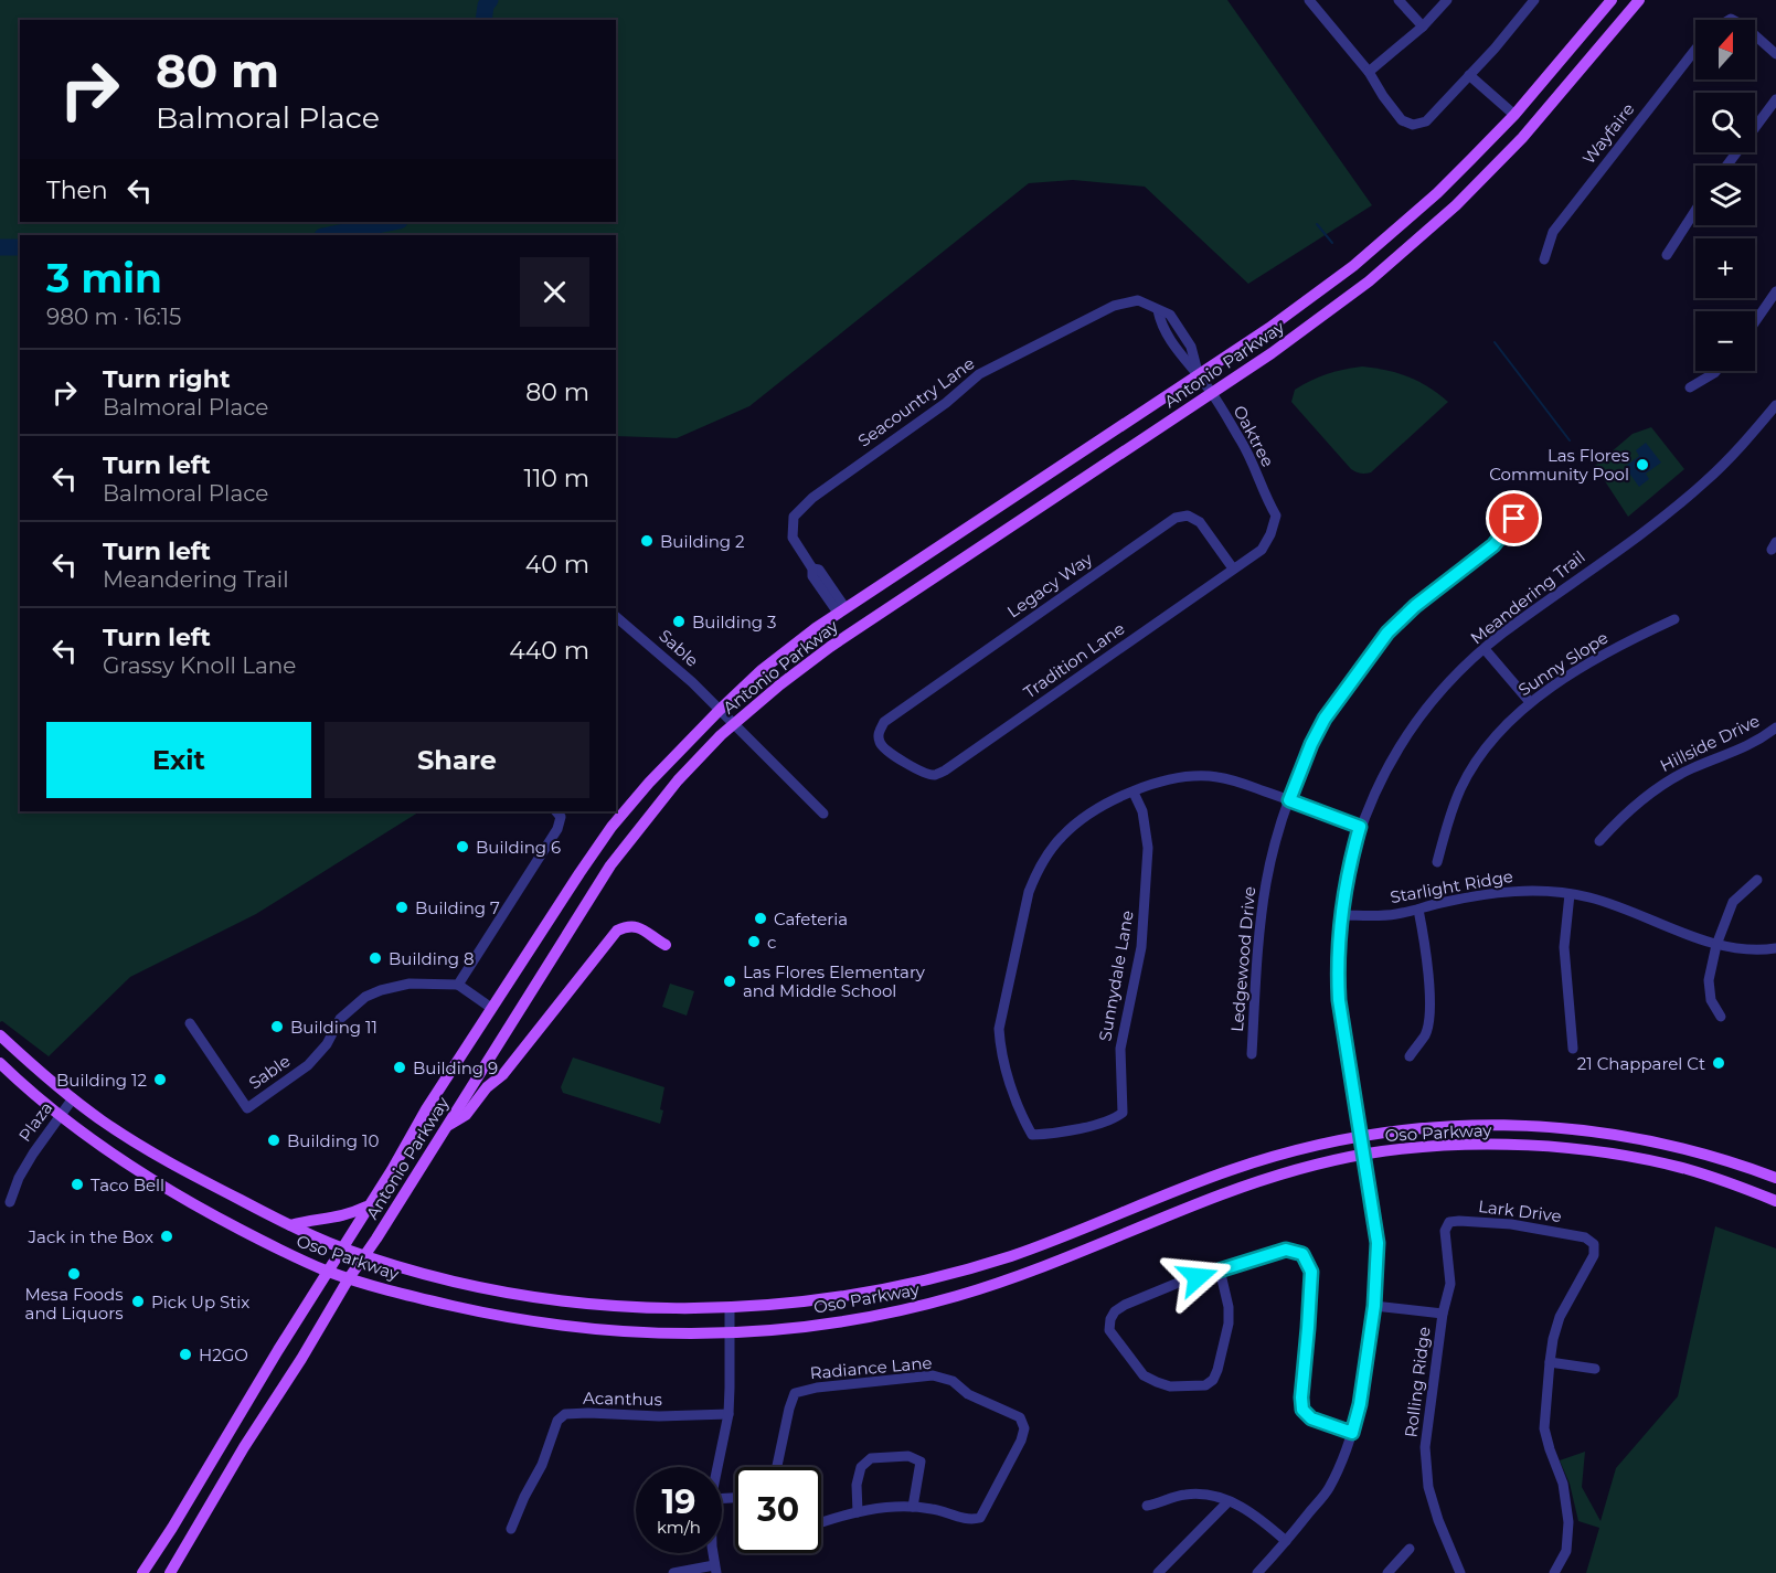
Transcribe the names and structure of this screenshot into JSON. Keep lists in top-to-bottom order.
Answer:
{
  "streets": {
    "main road": ["Antonio Parkway", "Oso Parkway"],
    "street": [
      "Wayfaire",
      "Seacountry Lane",
      "Oaktree",
      "Legacy Way",
      "Meandering Trail",
      "Sable",
      "Tradition Lane",
      "Sunny Slope",
      "Hillside Drive",
      "Starlight Ridge",
      "Ledgewood Drive",
      "Sunnydale Lane",
      "Plaza",
      "Lark Drive",
      "Radiance Lane",
      "Rolling Ridge",
      "Acanthus"
    ]
  },
  "crossings": [
    ["Antonio Parkway", "Seacountry Lane"],
    ["Antonio Parkway", "Oaktree"],
    ["Antonio Parkway", "Sable"],
    ["Antonio Parkway", "Oso Parkway"],
    ["Seacountry Lane", "Oaktree"],
    ["Oaktree", "Tradition Lane"],
    ["Legacy Way", "Tradition Lane"],
    ["Meandering Trail", "Starlight Ridge"],
    ["Meandering Trail", "Oso Parkway"],
    ["Plaza", "Oso Parkway"],
    ["Lark Drive", "Rolling Ridge"]
  ],
  "places": [
    "Las Flores Community Pool",
    "Building 2",
    "Building 3",
    "Building 6",
    "Building 7",
    "Cafeteria",
    "c",
    "Building 8",
    "Las Flores Elementary and Middle School",
    "Building 11",
    "21 Chapparel Ct",
    "Building 9",
    "Building 12",
    "Building 10",
    "Taco Bell",
    "Jack in the Box",
    "Mesa Foods and Liquors",
    "Pick Up Stix",
    "H2GO"
  ],
  "north": "top",
  "page": {
    "map_buttons": ["+", "−"],
    "turn": ["80 m", "Balmoral Place"],
    "then": "Then",
    "heading": ["3 min", "980 m · 16:15"],
    "list": [
      {
        "name": "Turn right",
        "note": "Balmoral Place",
        "value": "80 m"
      },
      {
        "name": "Turn left",
        "note": "Balmoral Place",
        "value": "110 m"
      },
      {
        "name": "Turn left",
        "note": "Meandering Trail",
        "value": "40 m"
      },
      {
        "name": "Turn left",
        "note": "Grassy Knoll Lane",
        "value": "440 m"
      }
    ],
    "buttons": ["Exit", "Share"],
    "speed": "19 km/h",
    "limit": "30"
  }
}
